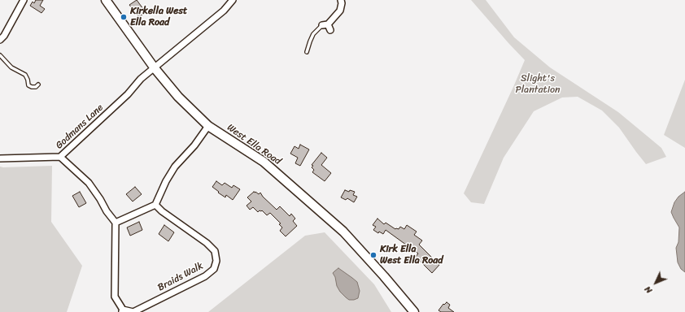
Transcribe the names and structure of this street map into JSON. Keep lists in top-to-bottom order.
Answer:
{
  "streets": {
    "street": ["Godmans Lane", "West Ella Road", "Braids Walk"]
  },
  "crossings": [
    ["Godmans Lane", "West Ella Road"]
  ],
  "parks": ["Slight's Plantation"],
  "places": ["Kirkella West Ella Road", "Kirk Ella West Ella Road"],
  "north": "bottom left"
}
